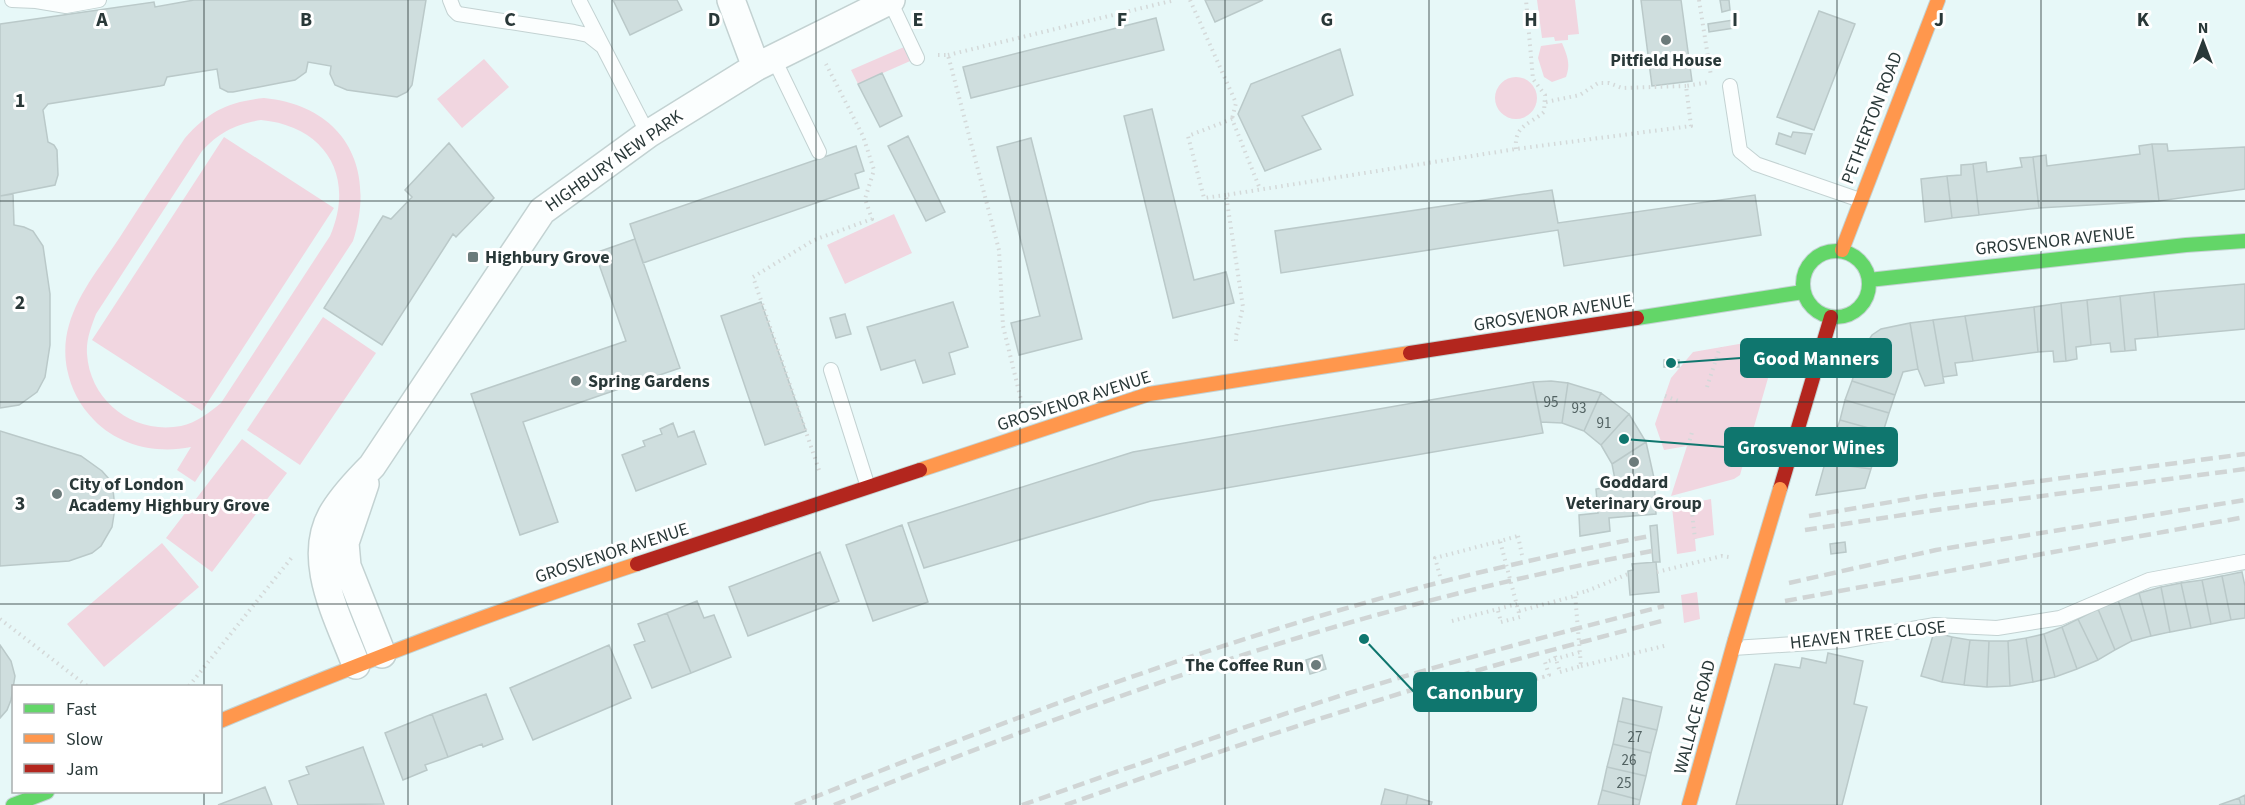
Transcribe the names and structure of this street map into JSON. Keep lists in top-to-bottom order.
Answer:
{
  "streets": {
    "street": [
      "PETHERTON ROAD",
      "HIGHBURY NEW PARK",
      "GROSVENOR AVENUE",
      "WALLACE ROAD"
    ],
    "lane": ["HEAVEN TREE CLOSE"]
  },
  "crossings": [
    ["PETHERTON ROAD", "GROSVENOR AVENUE"],
    ["HIGHBURY NEW PARK", "GROSVENOR AVENUE"],
    ["HEAVEN TREE CLOSE", "WALLACE ROAD"]
  ],
  "places": {
    "other": [
      "Pitfield House",
      "Good Manners",
      "Spring Gardens",
      "Grosvenor Wines",
      "Goddard Veterinary Group",
      "City of London Academy Highbury Grove",
      "Canonbury",
      "The Coffee Run"
    ],
    "transit": ["Highbury Grove"]
  },
  "house_numbers": [
    "95",
    "93",
    "91",
    "27",
    "26",
    "25"
  ],
  "legend": ["Fast", "Slow", "Jam"],
  "north": "top",
  "grid": {
    "columns": [
      "A",
      "B",
      "C",
      "D",
      "E",
      "F",
      "G",
      "H",
      "I",
      "J",
      "K"
    ],
    "rows": ["1", "2", "3"]
  }
}
